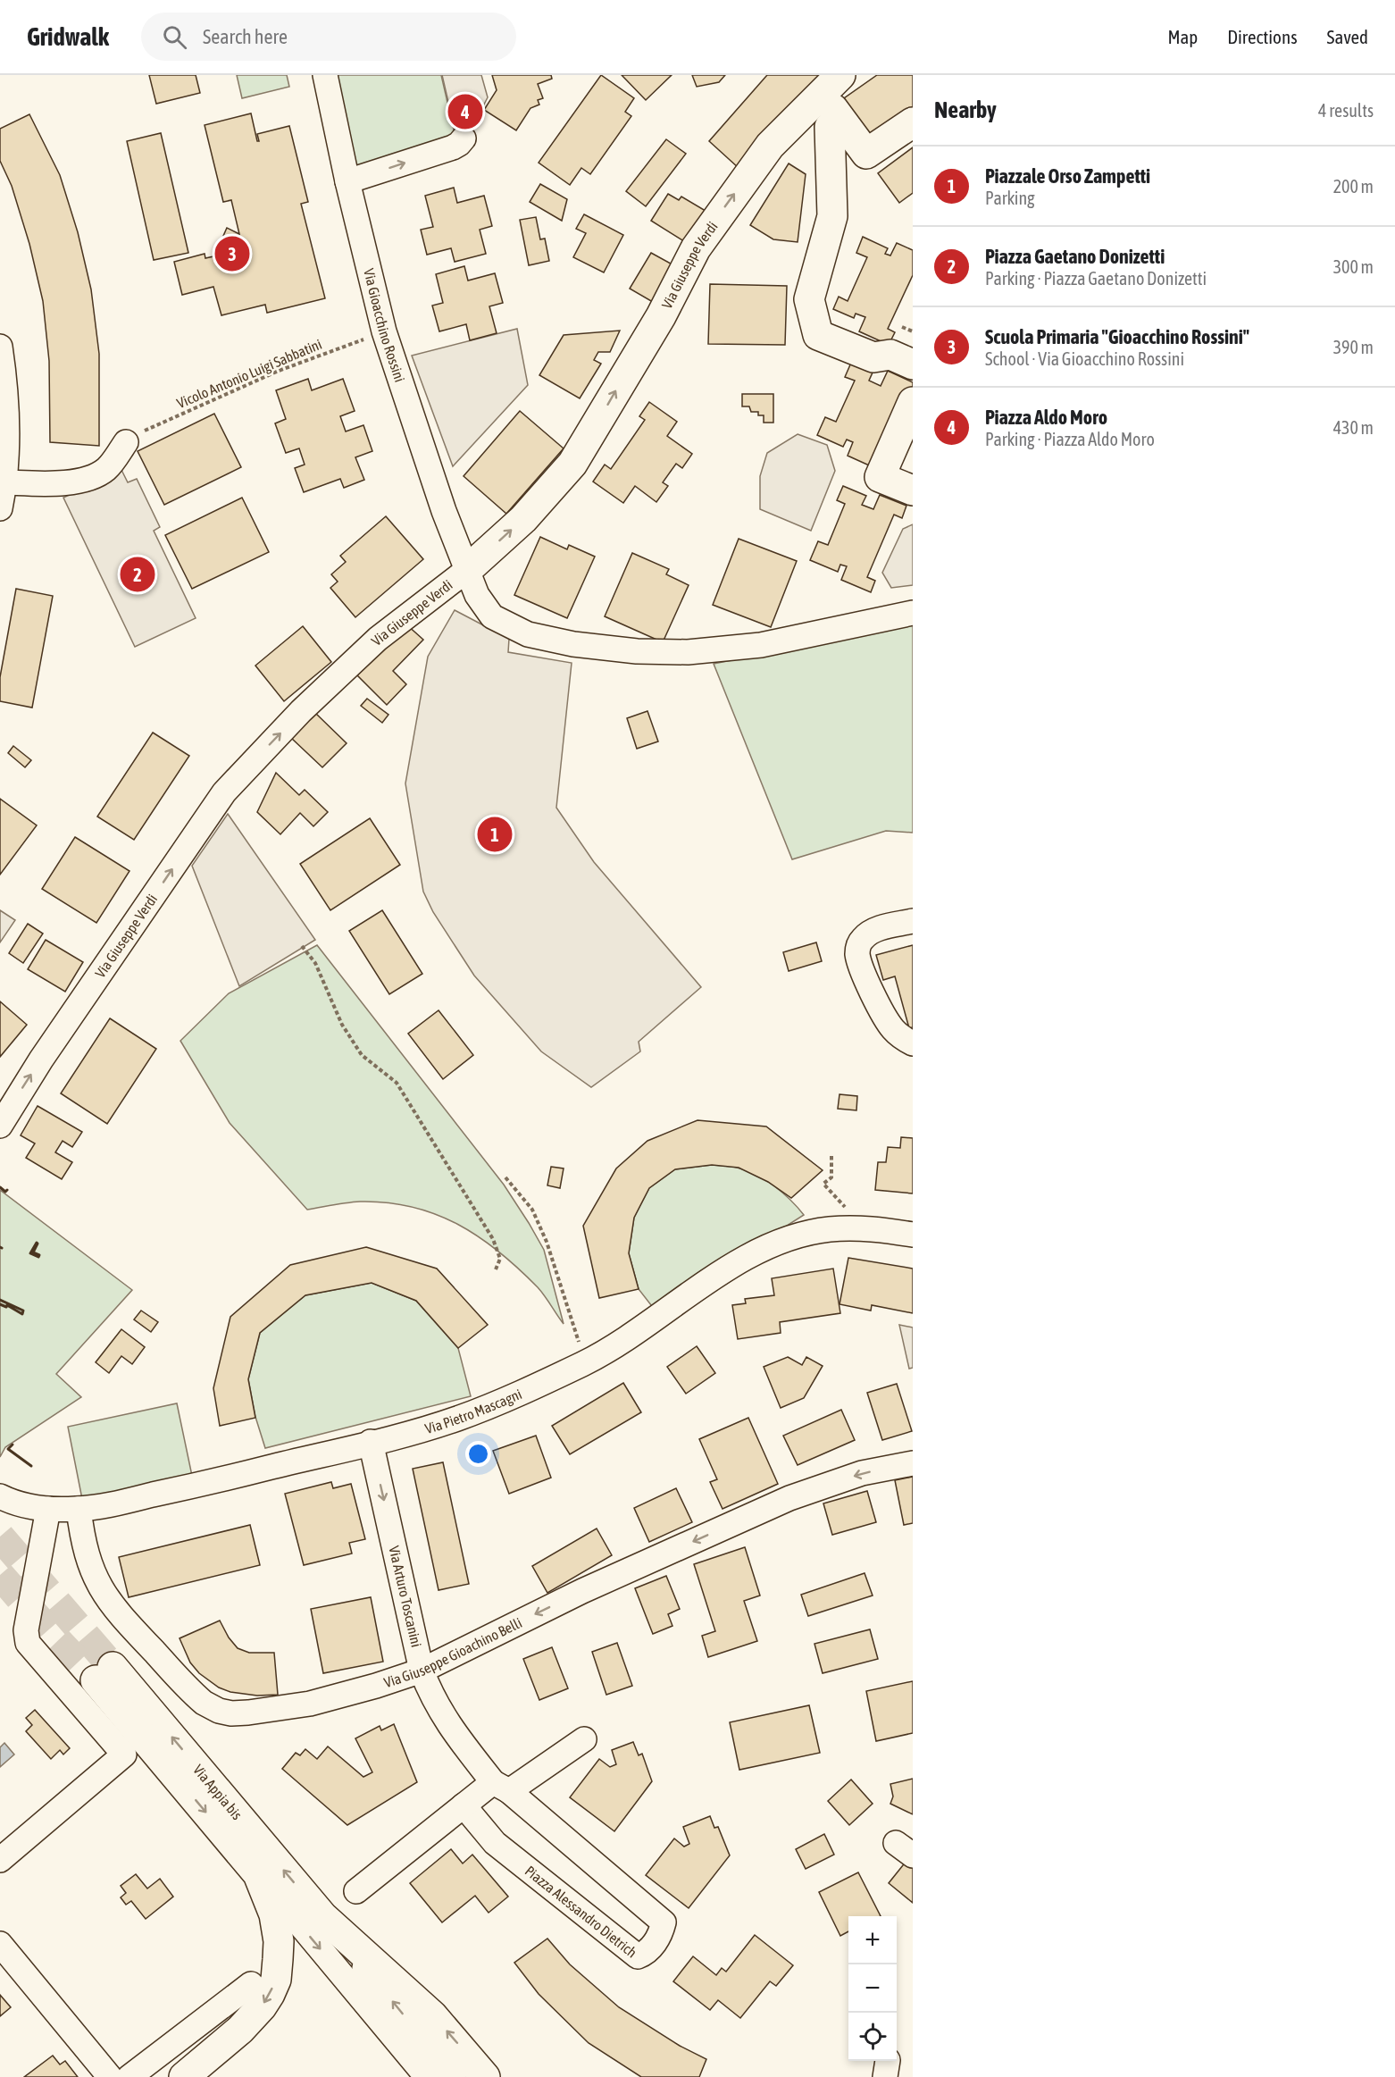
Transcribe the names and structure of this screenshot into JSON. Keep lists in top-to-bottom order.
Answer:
{
  "streets": {
    "main road": ["Via Giuseppe Verdi", "Via Appia bis"],
    "street": [
      "Via Gioacchino Rossini",
      "Via Pietro Mascagni",
      "Via Arturo Toscanini",
      "Via Giuseppe Gioachino Belli",
      "Piazza Alessandro Dietrich"
    ],
    "path": ["Vicolo Antonio Luigi Sabbatini"]
  },
  "crossings": [
    ["Via Giuseppe Verdi", "Via Gioacchino Rossini"],
    ["Via Gioacchino Rossini", "Vicolo Antonio Luigi Sabbatini"],
    ["Via Pietro Mascagni", "Via Arturo Toscanini"],
    ["Via Pietro Mascagni", "Via Giuseppe Gioachino Belli"],
    ["Via Arturo Toscanini", "Via Giuseppe Gioachino Belli"],
    ["Via Arturo Toscanini", "Piazza Alessandro Dietrich"]
  ],
  "one_way": ["Via Giuseppe Verdi", "Via Arturo Toscanini", "Via Giuseppe Gioachino Belli"],
  "page": {
    "header": "Gridwalk",
    "search": "Search here",
    "nav": ["Map", "Directions", "Saved"],
    "heading": ["Nearby", "4 results"],
    "pins": [
      "4",
      "3",
      "2",
      "1"
    ],
    "list": [
      {
        "mark": "1",
        "name": "Piazzale Orso Zampetti",
        "note": "Parking",
        "value": "200 m"
      },
      {
        "mark": "2",
        "name": "Piazza Gaetano Donizetti",
        "note": "Parking · Piazza Gaetano Donizetti",
        "value": "300 m"
      },
      {
        "mark": "3",
        "name": "Scuola Primaria \"Gioacchino Rossini\"",
        "note": "School · Via Gioacchino Rossini",
        "value": "390 m"
      },
      {
        "mark": "4",
        "name": "Piazza Aldo Moro",
        "note": "Parking · Piazza Aldo Moro",
        "value": "430 m"
      }
    ],
    "map_buttons": ["+", "−"]
  }
}
